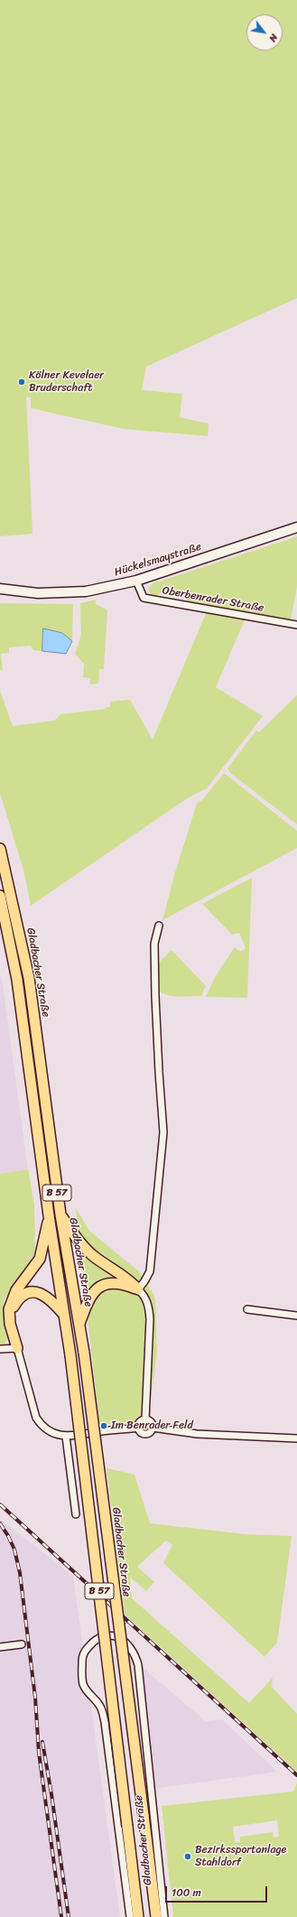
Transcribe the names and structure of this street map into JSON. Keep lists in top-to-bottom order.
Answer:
{
  "streets": {
    "main road": ["Hückelsmaystraße", "Gladbacher Straße", "B 57"],
    "street": ["Oberbenrader Straße"]
  },
  "crossings": [
    ["Hückelsmaystraße", "Oberbenrader Straße"]
  ],
  "places": ["Kölner Kevelaer Bruderschaft", "Im Benrader Feld", "Bezirkssportanlage Stahldorf"],
  "scale_bar": "100 m",
  "north": "bottom right"
}
